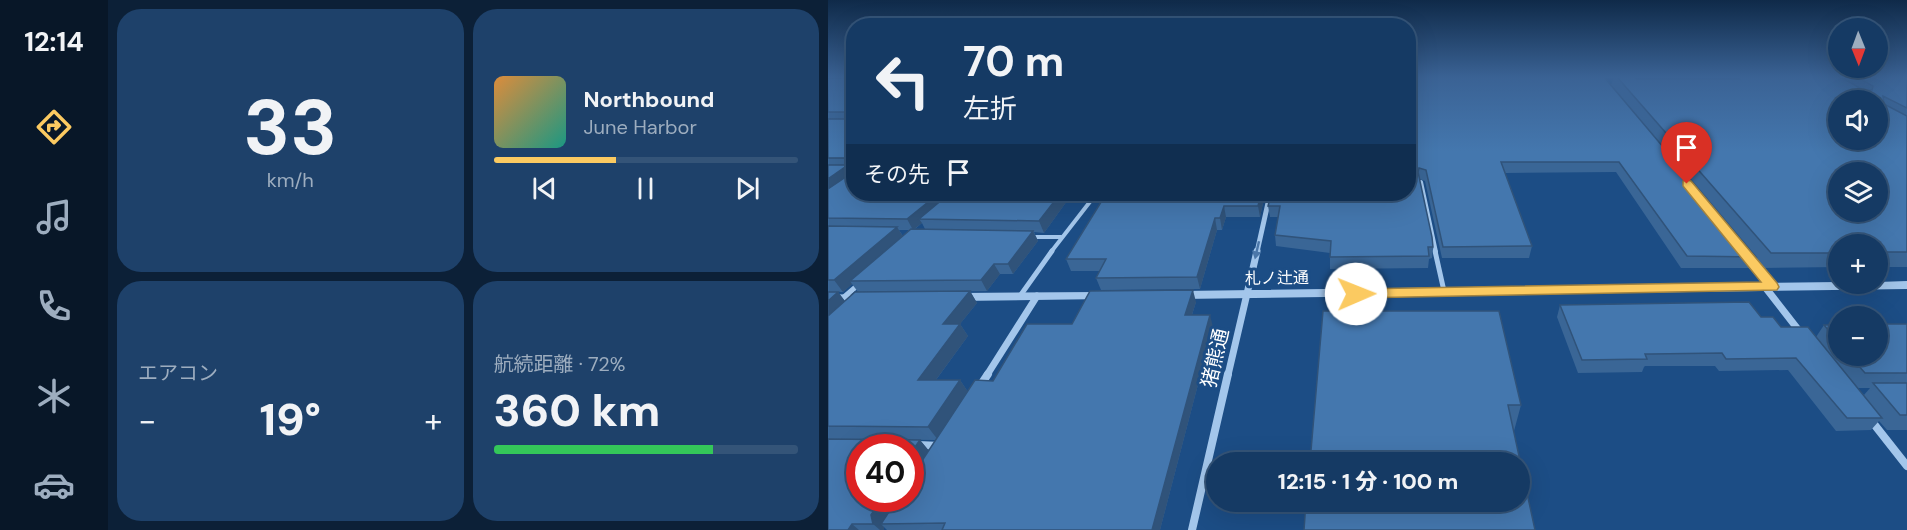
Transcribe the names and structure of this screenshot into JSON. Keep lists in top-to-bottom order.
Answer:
{
  "streets": {
    "street": ["札ノ辻通", "猪熊通"]
  },
  "crossings": [
    ["札ノ辻通", "猪熊通"]
  ],
  "north": "bottom",
  "page": {
    "tabs": "12:14",
    "tile": [
      ["33", "km/h"],
      "エアコン",
      ["航続距離 · 72%", "360 km"]
    ],
    "map_buttons": ["+", "−"],
    "turn": ["70 m", "左折"],
    "song": ["Northbound", "June Harbor"],
    "then": "その先",
    "heat": ["−", "19°", "+"],
    "limit": "40",
    "trip": "12:15 · 1 分 · 100 m"
  }
}
